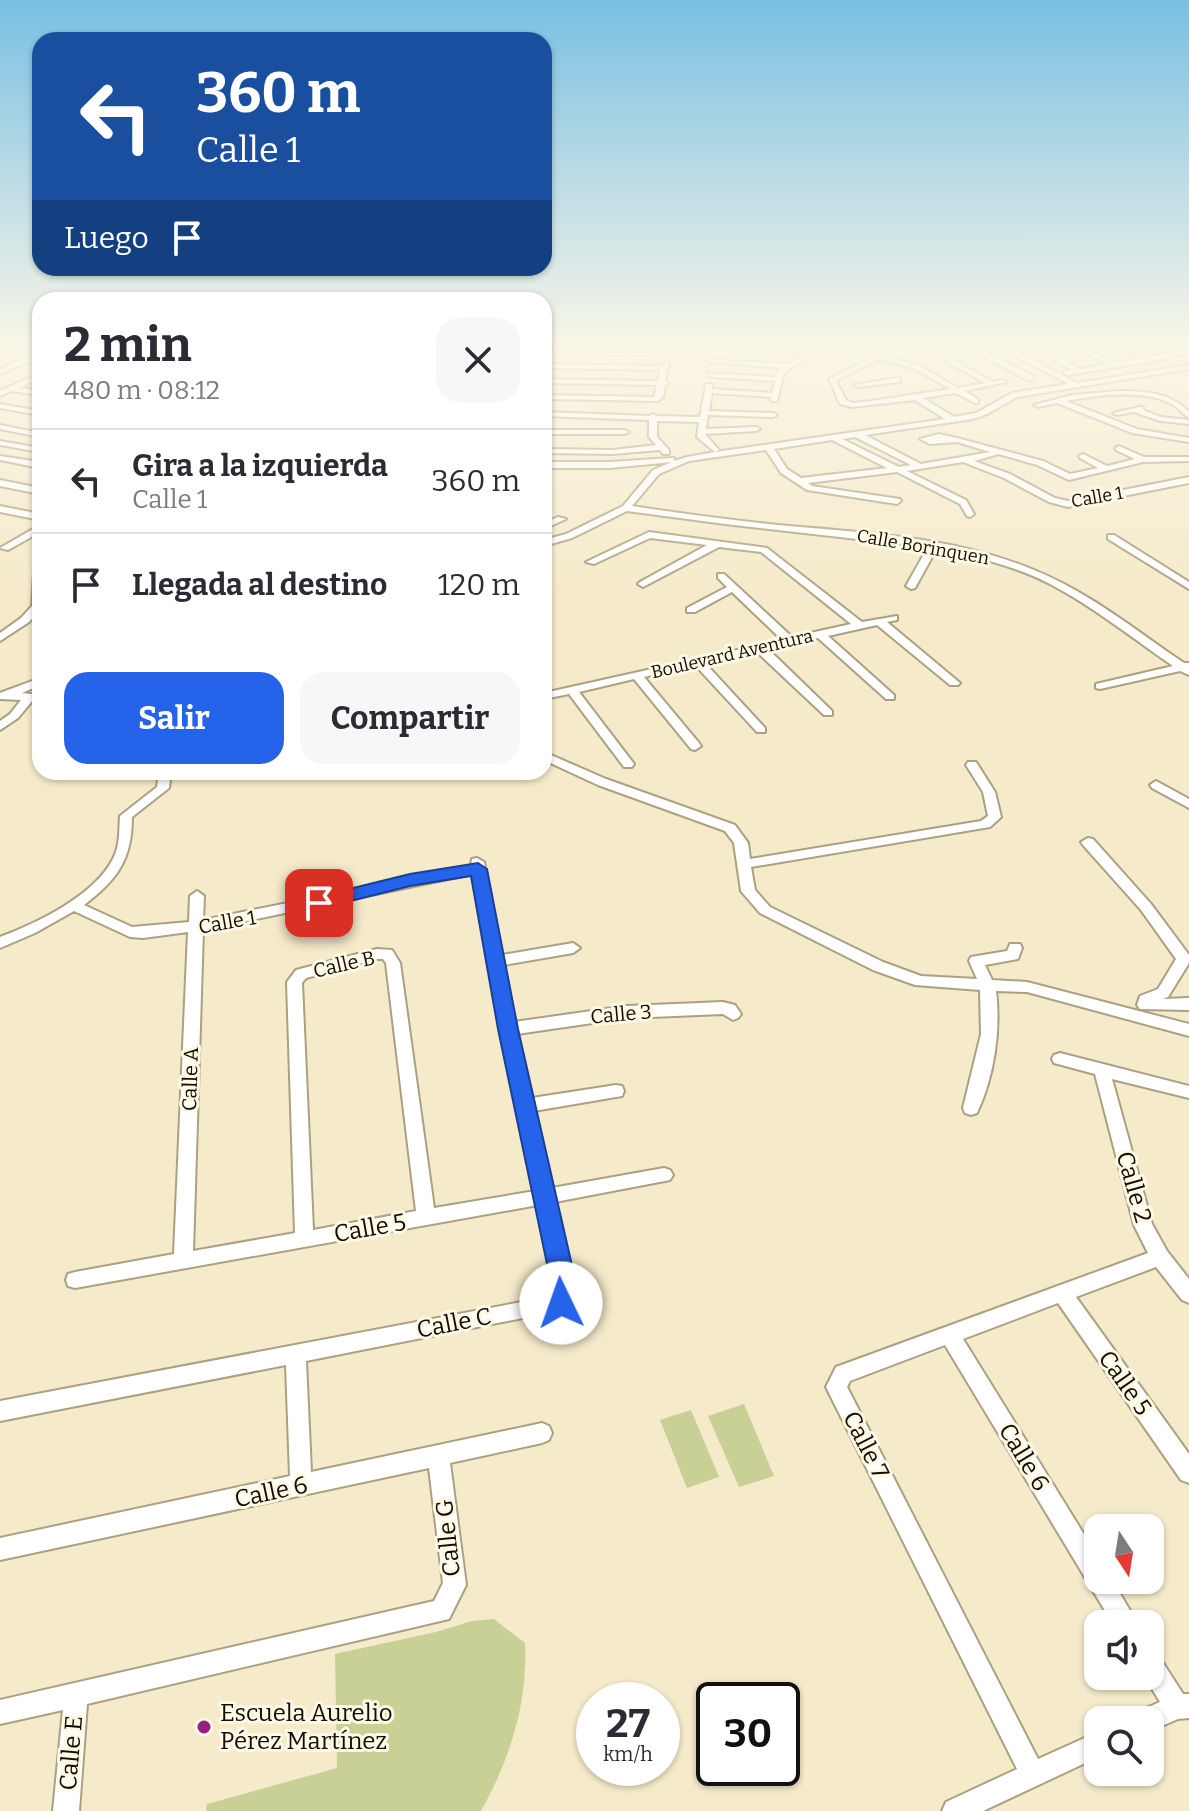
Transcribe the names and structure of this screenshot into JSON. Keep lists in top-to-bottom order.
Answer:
{
  "streets": {
    "street": [
      "Calle 1",
      "Calle Borinquen",
      "Boulevard Aventura",
      "Calle B",
      "Calle 3",
      "Calle A",
      "Calle 2",
      "Calle 5",
      "Calle C",
      "Calle 7",
      "Calle 6",
      "Calle G",
      "Calle E"
    ]
  },
  "crossings": [
    ["Calle 1", "Calle A"],
    ["Calle 1", "Calle C"],
    ["Calle B", "Calle 5"],
    ["Calle 3", "Calle C"],
    ["Calle A", "Calle 5"],
    ["Calle 2", "Calle 7"],
    ["Calle 5", "Calle C"],
    ["Calle 5", "Calle 7"],
    ["Calle 7", "Calle 6"],
    ["Calle 6", "Calle G"],
    ["Calle G", "Calle E"]
  ],
  "places": ["Escuela Aurelio Pérez Martínez"],
  "north": "bottom",
  "page": {
    "turn": ["360 m", "Calle 1"],
    "then": "Luego",
    "heading": ["2 min", "480 m · 08:12"],
    "list": [
      {
        "name": "Gira a la izquierda",
        "note": "Calle 1",
        "value": "360 m"
      },
      {
        "name": "Llegada al destino",
        "value": "120 m"
      }
    ],
    "buttons": ["Salir", "Compartir"],
    "speed": "27 km/h",
    "limit": "30"
  }
}
